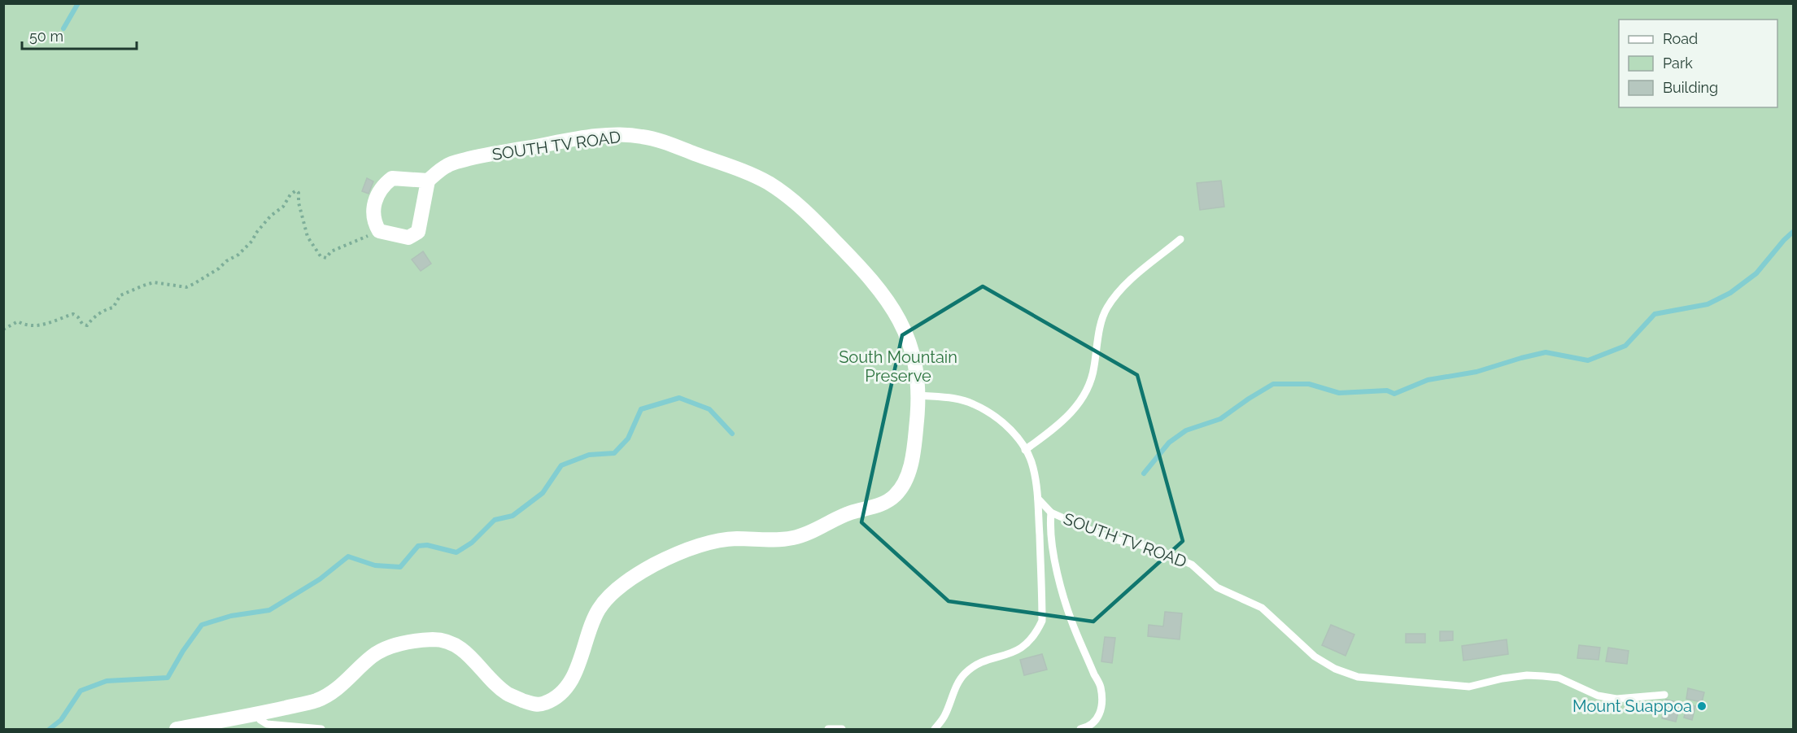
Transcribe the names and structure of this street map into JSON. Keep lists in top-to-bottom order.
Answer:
{
  "streets": {
    "street": ["SOUTH TV ROAD"]
  },
  "parks": ["South Mountain Preserve"],
  "places": ["Mount Suappoa"],
  "legend": ["Road", "Park", "Building"],
  "scale_bar": "50 m"
}
